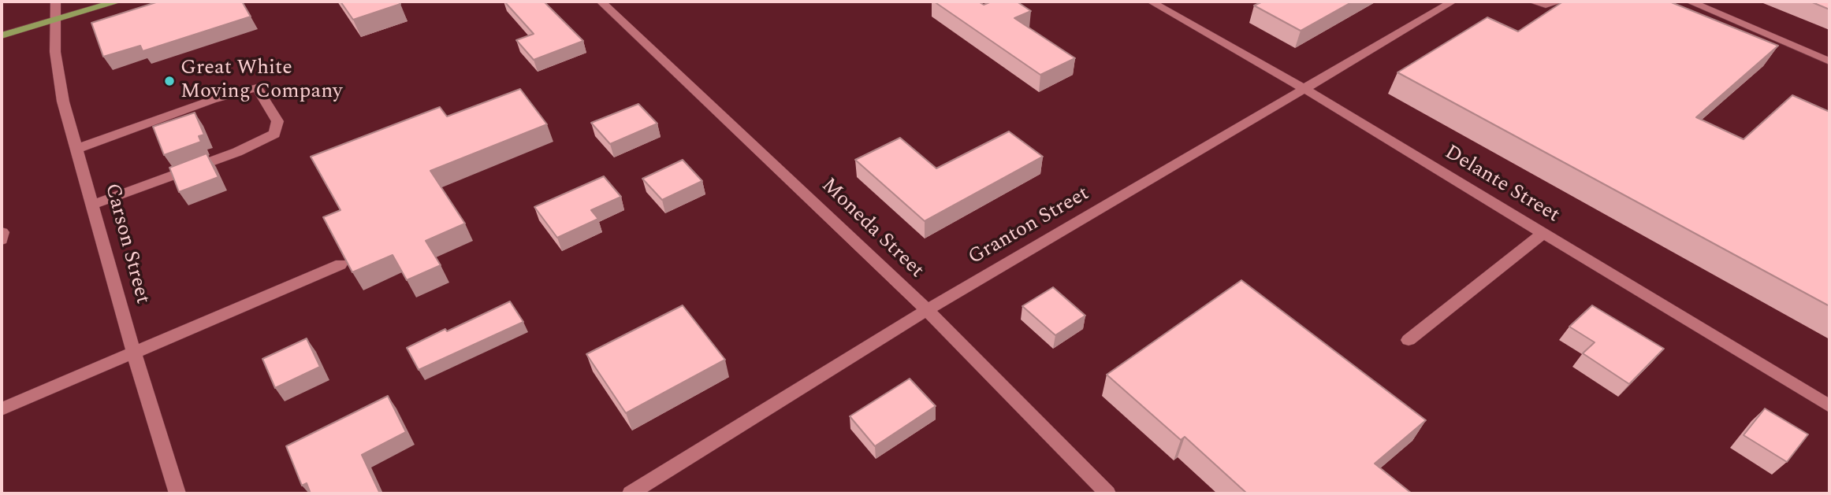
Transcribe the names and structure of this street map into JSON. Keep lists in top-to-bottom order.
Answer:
{
  "streets": {
    "street": [
      "Delante Street",
      "Granton Street",
      "Moneda Street",
      "Carson Street"
    ]
  },
  "crossings": [
    ["Delante Street", "Granton Street"],
    ["Granton Street", "Moneda Street"]
  ],
  "places": ["Great White Moving Company"]
}
